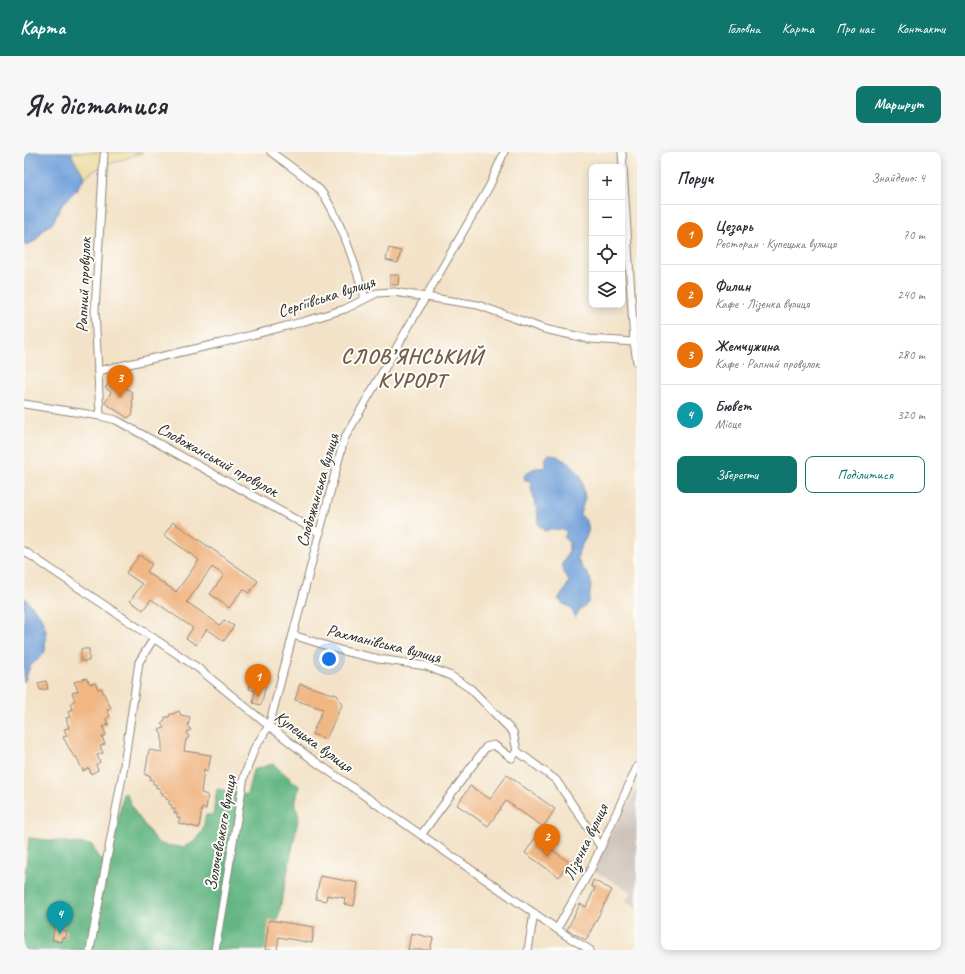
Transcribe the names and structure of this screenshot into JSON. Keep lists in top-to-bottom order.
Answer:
{
  "streets": {
    "street": [
      "Рапний провулок",
      "Сергіївська вулиця",
      "Слобожанський провулок",
      "Слобожанська вулиця",
      "Рахманівська вулиця",
      "Купецька вулиця",
      "Золочевського вулиця",
      "Лізенка вулиця"
    ]
  },
  "crossings": [
    ["Рапний провулок", "Сергіївська вулиця"],
    ["Рапний провулок", "Слобожанський провулок"],
    ["Сергіївська вулиця", "Слобожанська вулиця"],
    ["Слобожанський провулок", "Слобожанська вулиця"],
    ["Слобожанська вулиця", "Рахманівська вулиця"],
    ["Слобожанська вулиця", "Купецька вулиця"],
    ["Слобожанська вулиця", "Золочевського вулиця"],
    ["Купецька вулиця", "Золочевського вулиця"],
    ["Купецька вулиця", "Лізенка вулиця"]
  ],
  "districts": ["СЛОВ’ЯНСЬКИЙ КУРОРТ"],
  "page": {
    "header": "Карта",
    "nav": [
      "Головна",
      "Карта",
      "Про нас",
      "Контакти"
    ],
    "buttons": [
      "Маршрут",
      ["Зберегти", "Поділитися"]
    ],
    "title": "Як дістатися",
    "heading": ["Поруч", "Знайдено: 4"],
    "map_buttons": ["+", "−"],
    "list": [
      {
        "mark": "1",
        "name": "Цезарь",
        "note": "Ресторан · Купецька вулиця",
        "value": "70 m"
      },
      {
        "mark": "2",
        "name": "Филин",
        "note": "Кафе · Лізенка вулиця",
        "value": "240 m"
      },
      {
        "mark": "3",
        "name": "Жемчужина",
        "note": "Кафе · Рапний провулок",
        "value": "280 m"
      },
      {
        "mark": "4",
        "name": "Бювет",
        "note": "Місце",
        "value": "320 m"
      }
    ],
    "pins": [
      "3",
      "1",
      "2",
      "4"
    ]
  }
}
